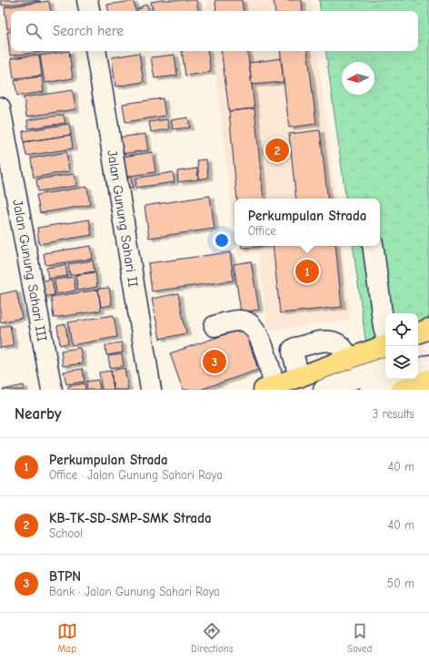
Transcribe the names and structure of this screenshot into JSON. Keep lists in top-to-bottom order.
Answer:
{
  "streets": {
    "street": ["Jalan Gunung Sahari II", "Jalan Gunung Sahari III"]
  },
  "north": "left",
  "page": {
    "search": "Search here",
    "pins": ["2", "1", "3"],
    "popup": ["Perkumpulan Strada", "Office"],
    "heading": ["Nearby", "3 results"],
    "list": [
      {
        "mark": "1",
        "name": "Perkumpulan Strada",
        "note": "Office · Jalan Gunung Sahari Raya",
        "value": "40 m"
      },
      {
        "mark": "2",
        "name": "KB-TK-SD-SMP-SMK Strada",
        "note": "School",
        "value": "40 m"
      },
      {
        "mark": "3",
        "name": "BTPN",
        "note": "Bank · Jalan Gunung Sahari Raya",
        "value": "50 m"
      }
    ],
    "nav": ["Map", "Directions", "Saved"]
  }
}
